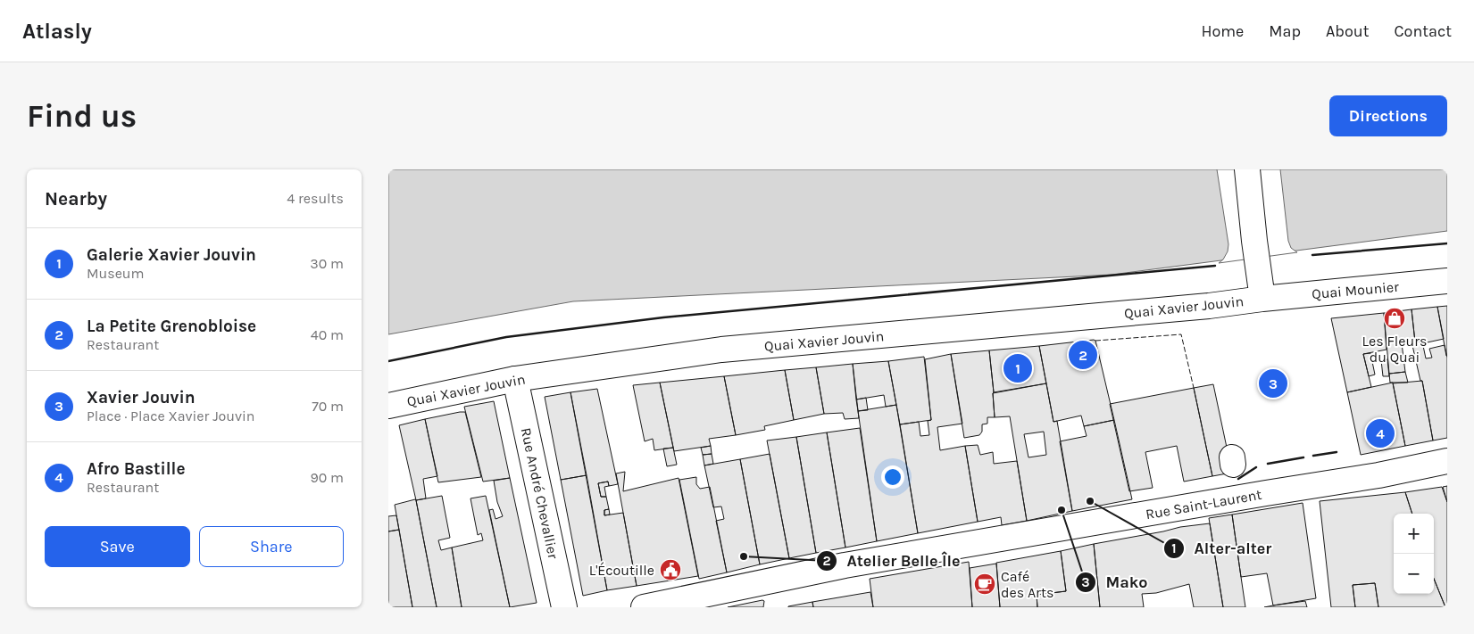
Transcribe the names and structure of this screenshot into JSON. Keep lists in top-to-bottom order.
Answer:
{
  "streets": {
    "main road": [
      "Quai Mounier",
      "Quai Xavier Jouvin",
      "Rue André Chevallier",
      "Rue Saint-Laurent"
    ]
  },
  "crossings": [
    ["Quai Mounier", "Quai Xavier Jouvin"],
    ["Quai Xavier Jouvin", "Rue André Chevallier"]
  ],
  "places": {
    "shop": ["Les Fleurs du Quai"],
    "other": ["Alter-alter", "Mako", "Atelier Belle Île"],
    "public building": ["L'Écoutille"],
    "cafe": ["Café des Arts"]
  },
  "page": {
    "header": "Atlasly",
    "nav": [
      "Home",
      "Map",
      "About",
      "Contact"
    ],
    "buttons": [
      "Directions",
      ["Save", "Share"]
    ],
    "title": "Find us",
    "heading": ["Nearby", "4 results"],
    "list": [
      {
        "mark": "1",
        "name": "Galerie Xavier Jouvin",
        "note": "Museum",
        "value": "30 m"
      },
      {
        "mark": "2",
        "name": "La Petite Grenobloise",
        "note": "Restaurant",
        "value": "40 m"
      },
      {
        "mark": "3",
        "name": "Xavier Jouvin",
        "note": "Place · Place Xavier Jouvin",
        "value": "70 m"
      },
      {
        "mark": "4",
        "name": "Afro Bastille",
        "note": "Restaurant",
        "value": "90 m"
      }
    ],
    "pins": [
      "2",
      "1",
      "3",
      "4"
    ],
    "map_buttons": ["+", "−"]
  }
}
